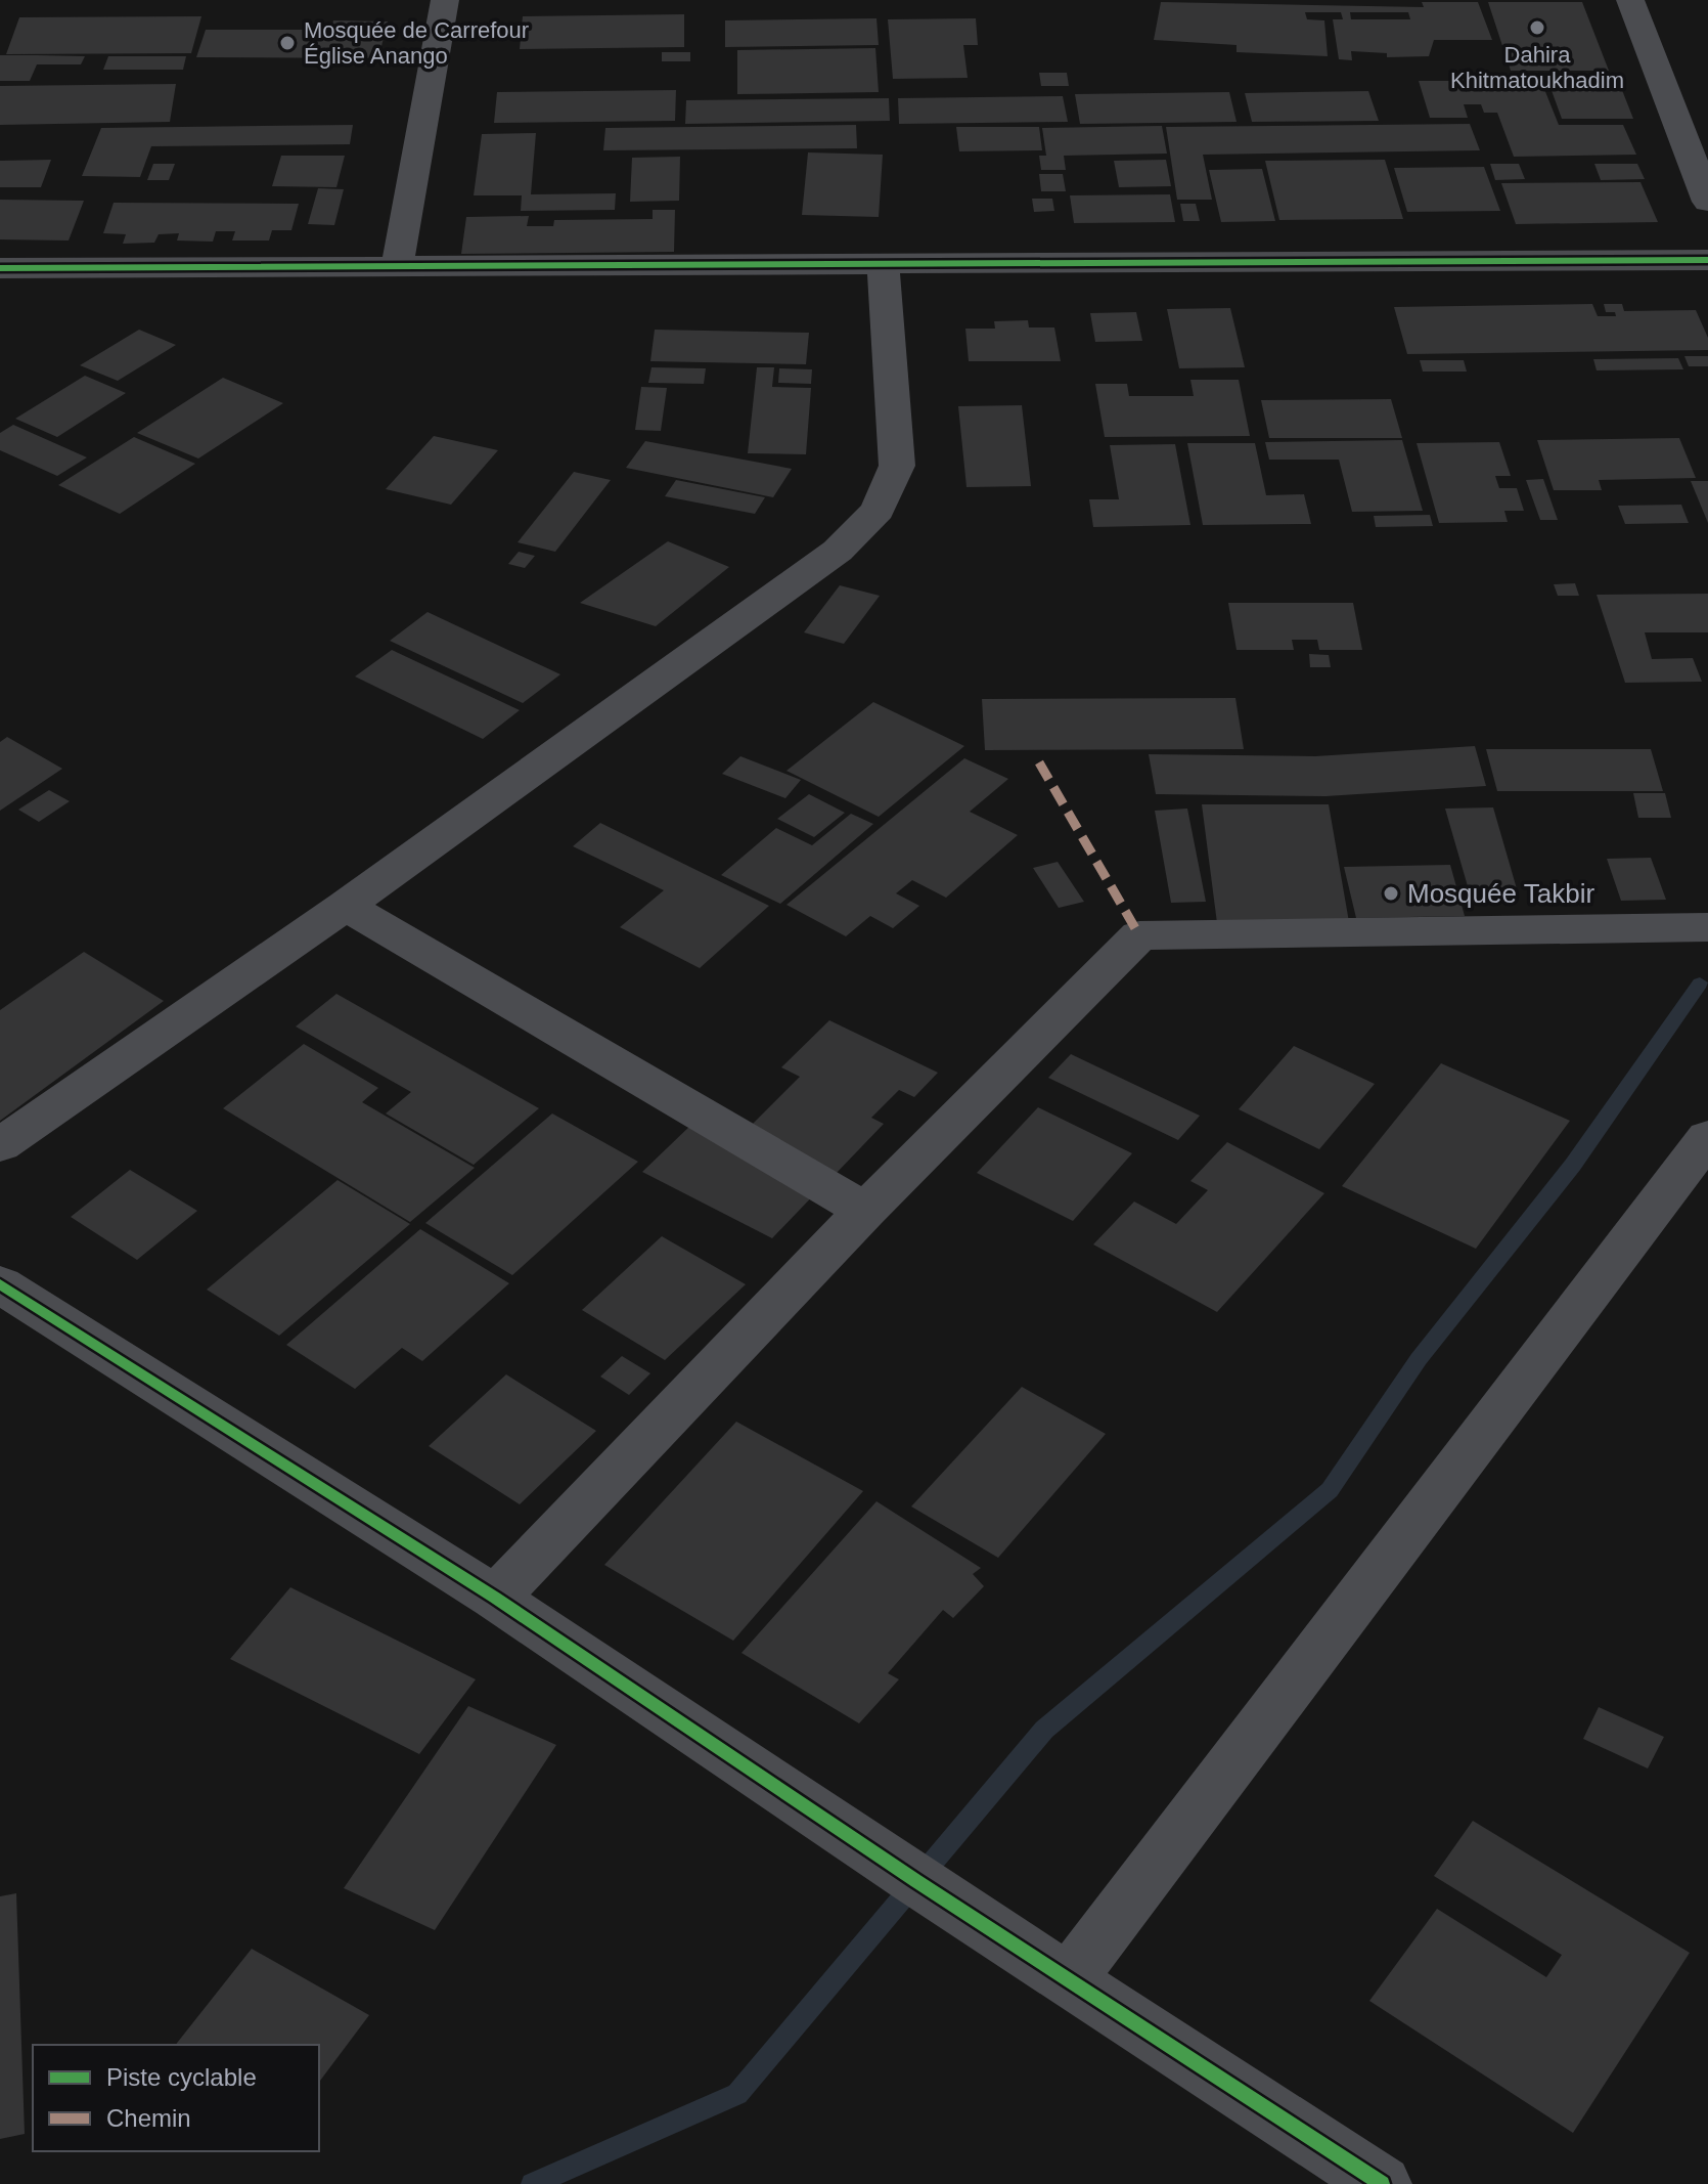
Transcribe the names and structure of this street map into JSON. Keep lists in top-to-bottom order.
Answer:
{
  "places": ["Dahira Khitmatoukhadim", "Mosquée de Carrefour Église Anango", "Mosquée Takbir"],
  "legend": ["Piste cyclable", "Chemin"]
}
